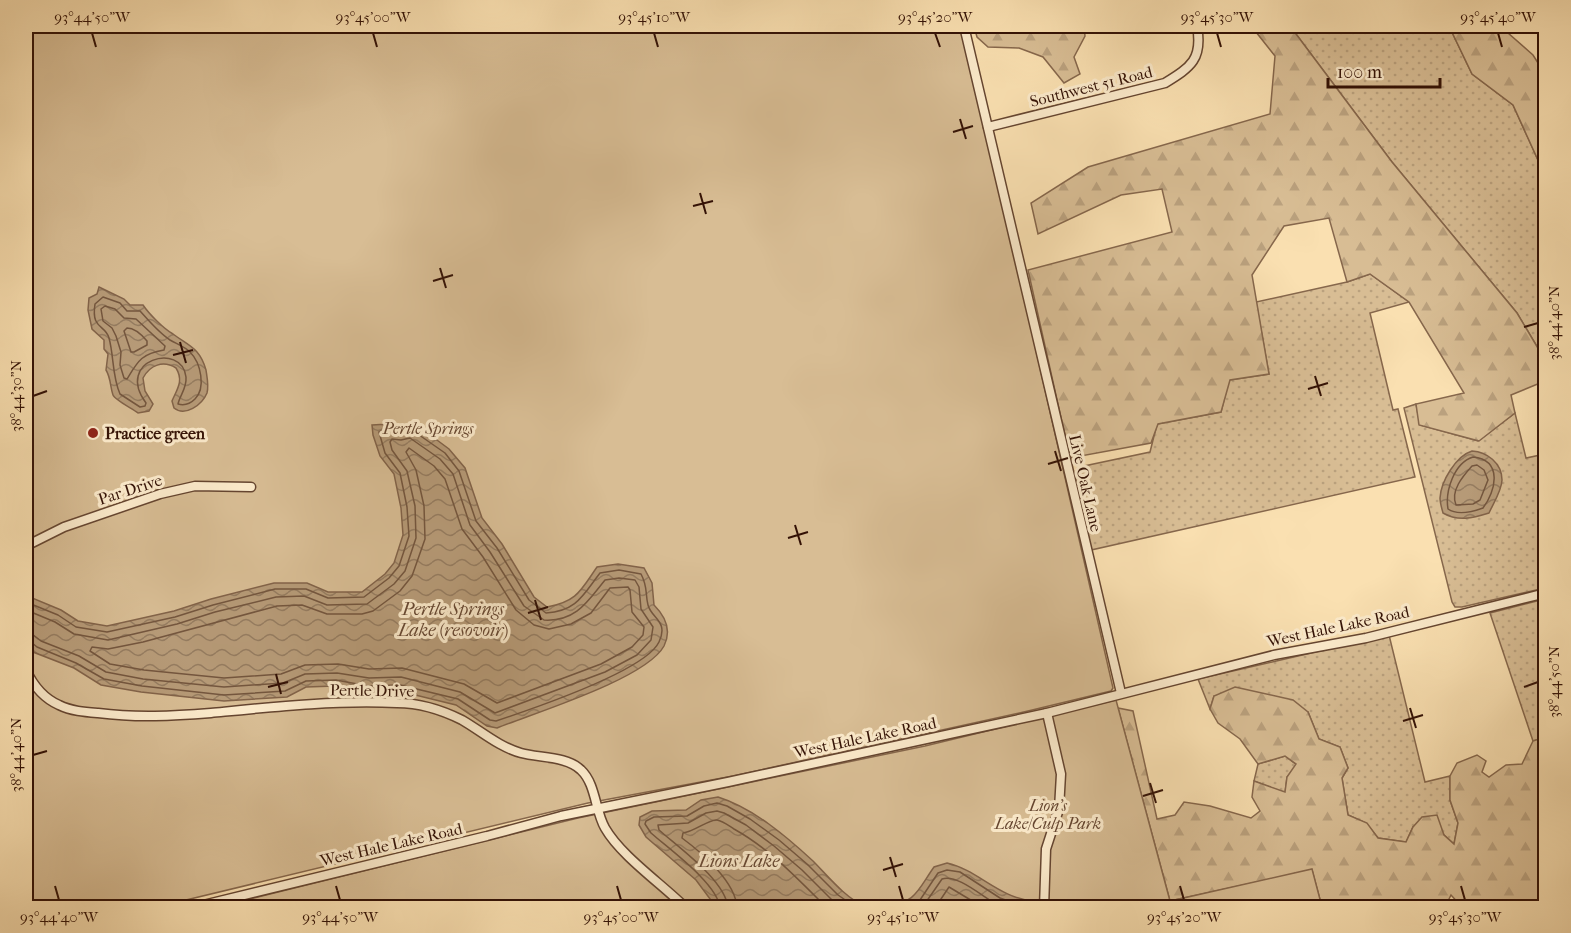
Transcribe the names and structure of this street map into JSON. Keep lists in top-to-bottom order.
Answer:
{
  "streets": {
    "street": [
      "Southwest 51 Road",
      "Live Oak Lane",
      "Par Drive",
      "West Hale Lake Road",
      "Pertle Drive"
    ]
  },
  "crossings": [
    ["Southwest 51 Road", "Live Oak Lane"],
    ["Live Oak Lane", "West Hale Lake Road"],
    ["West Hale Lake Road", "Pertle Drive"]
  ],
  "water": ["Pertle Springs Lake (resovoir)", "Lions Lake"],
  "parks": ["Pertle Springs", "Lion's Lake/Culp Park"],
  "places": ["Practice green"],
  "scale_bar": "100 m",
  "coordinates": [
    "93°44'50\"W",
    "93°45'00\"W",
    "93°45'10\"W",
    "93°45'20\"W",
    "93°45'30\"W",
    "93°45'40\"W",
    "38°44'40\"N",
    "38°44'30\"N",
    "38°44'50\"N",
    "93°44'40\"W"
  ]
}
